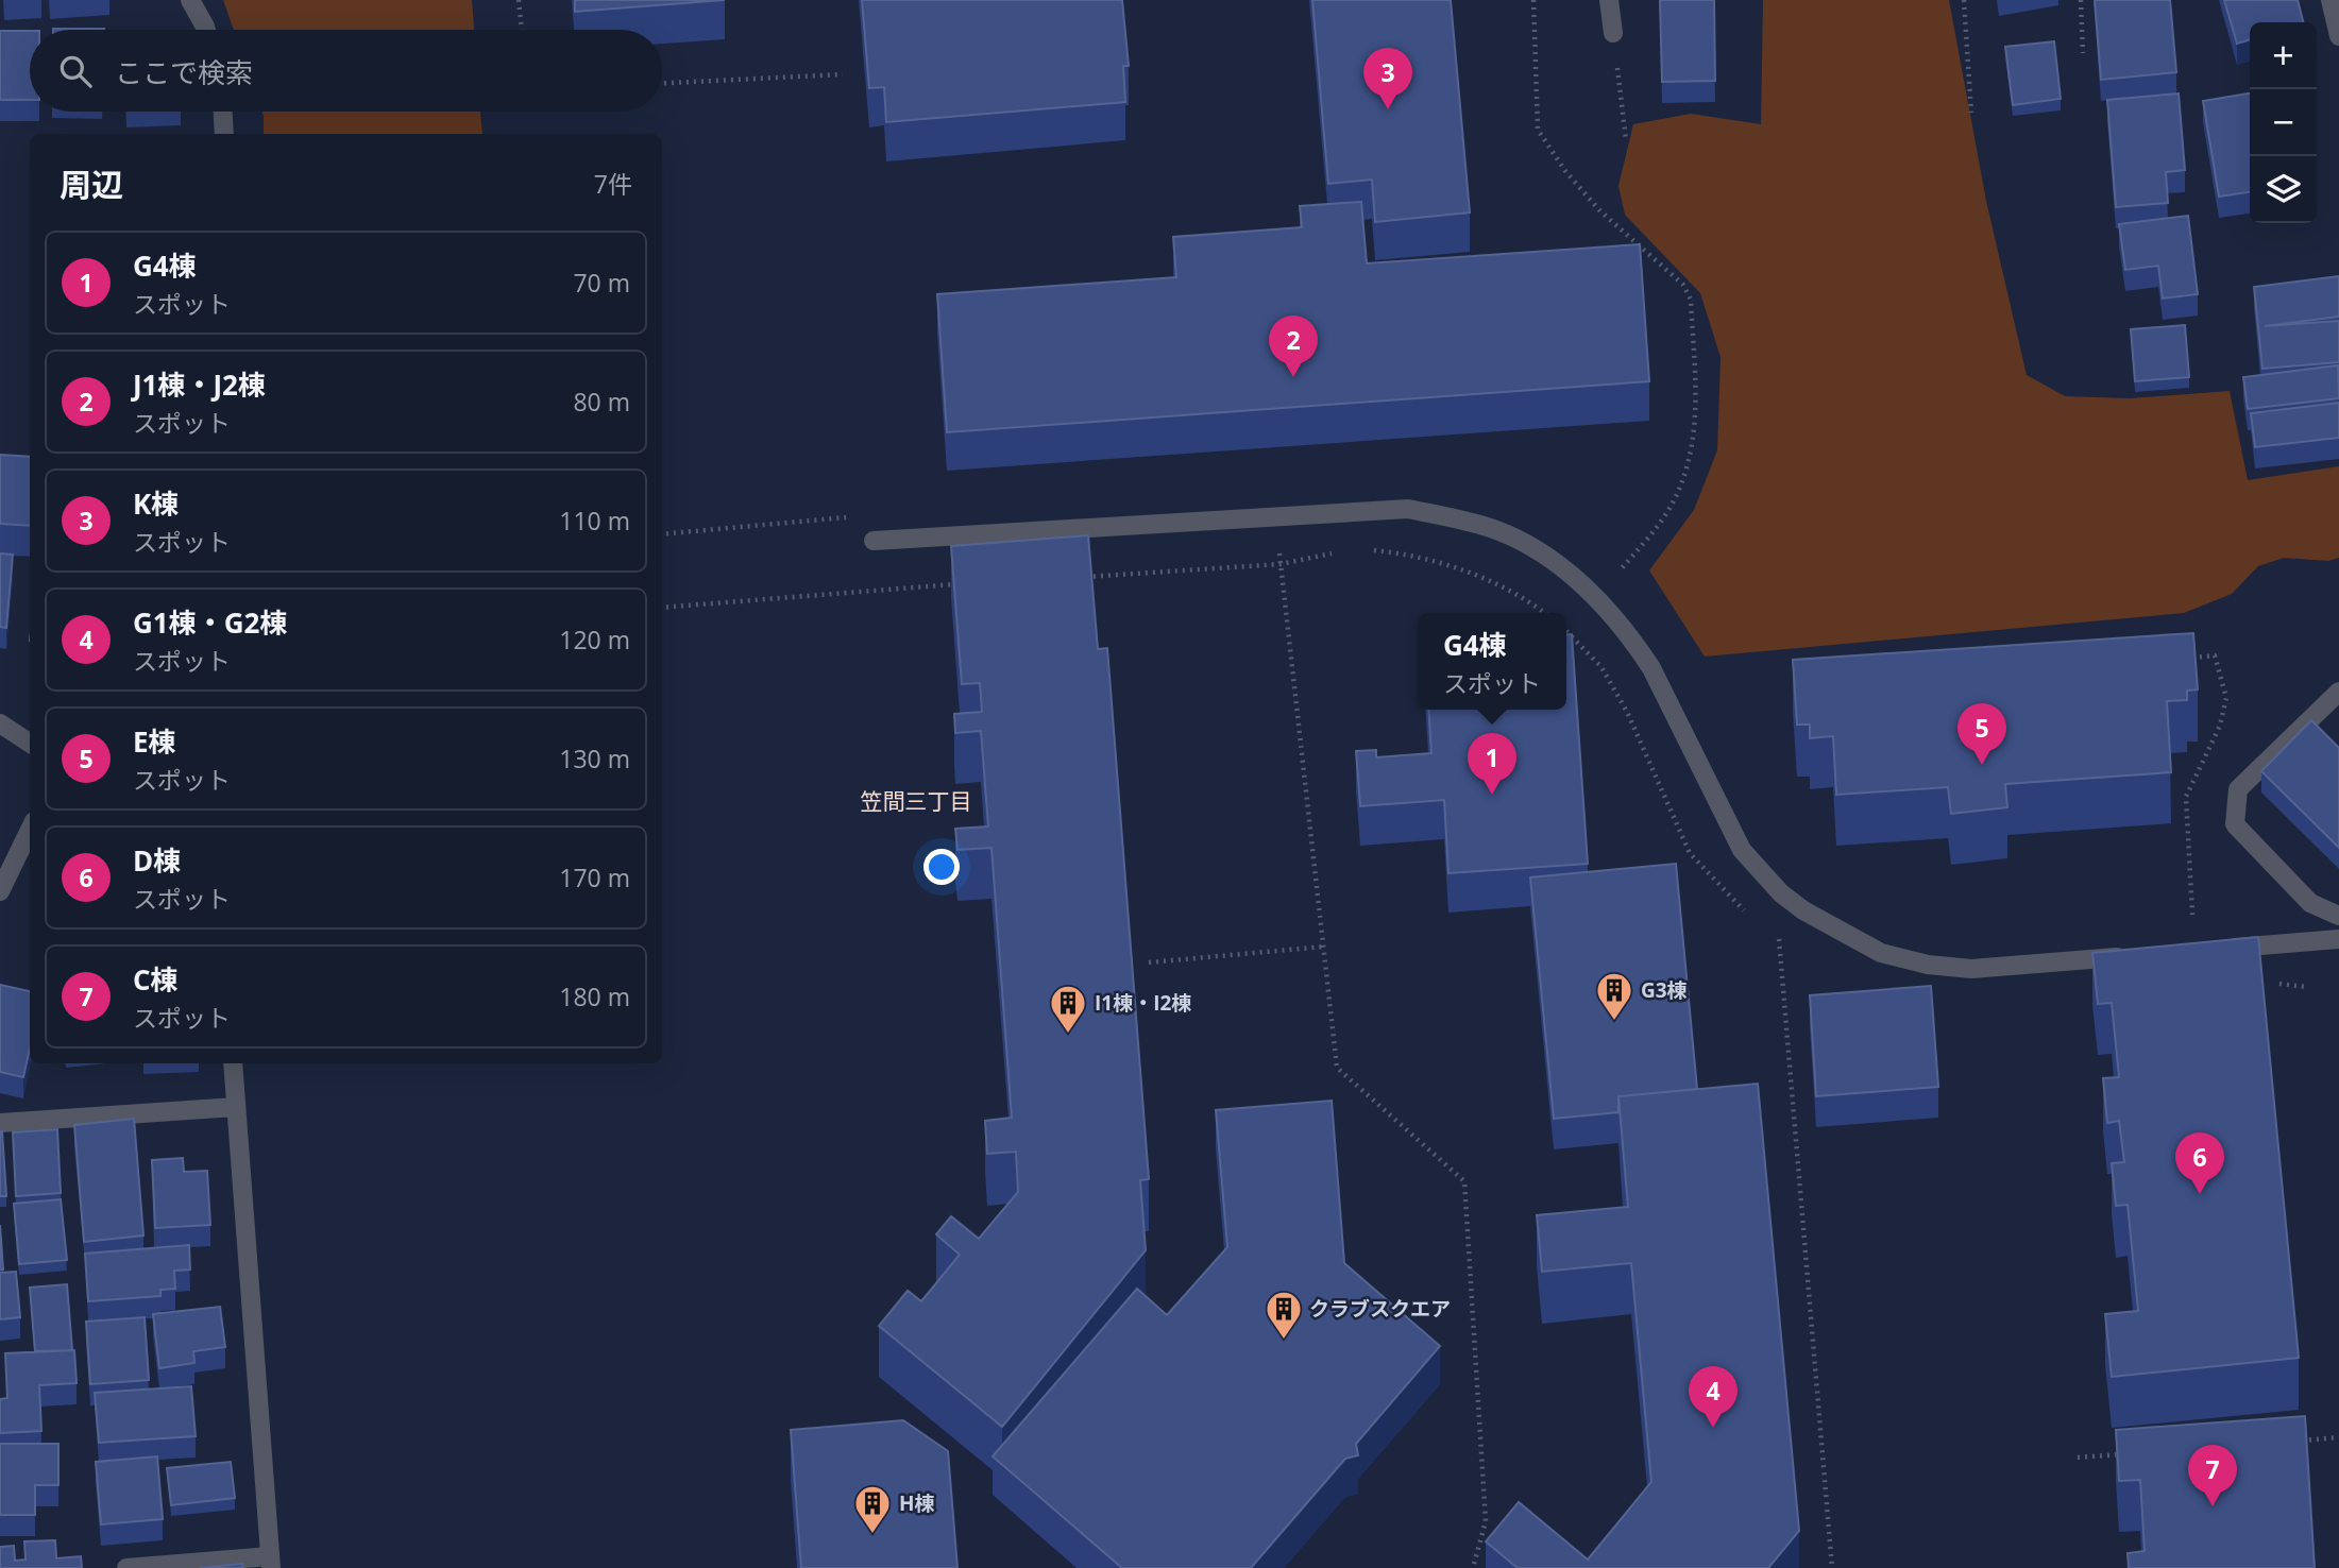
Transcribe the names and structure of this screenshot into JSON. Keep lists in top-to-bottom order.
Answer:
{
  "districts": ["笠間三丁目"],
  "places": {
    "building": [
      "G3棟",
      "I1棟・I2棟",
      "クラブスクエア",
      "H棟"
    ]
  },
  "page": {
    "map_buttons": ["+", "−"],
    "search": "ここで検索",
    "pins": [
      "3",
      "2",
      "5",
      "1",
      "6",
      "4",
      "7"
    ],
    "heading": ["周辺", "7件"],
    "list": [
      {
        "mark": "1",
        "name": "G4棟",
        "note": "スポット",
        "value": "70 m"
      },
      {
        "mark": "2",
        "name": "J1棟・J2棟",
        "note": "スポット",
        "value": "80 m"
      },
      {
        "mark": "3",
        "name": "K棟",
        "note": "スポット",
        "value": "110 m"
      },
      {
        "mark": "4",
        "name": "G1棟・G2棟",
        "note": "スポット",
        "value": "120 m"
      },
      {
        "mark": "5",
        "name": "E棟",
        "note": "スポット",
        "value": "130 m"
      },
      {
        "mark": "6",
        "name": "D棟",
        "note": "スポット",
        "value": "170 m"
      },
      {
        "mark": "7",
        "name": "C棟",
        "note": "スポット",
        "value": "180 m"
      }
    ],
    "popup": ["G4棟", "スポット"]
  }
}
